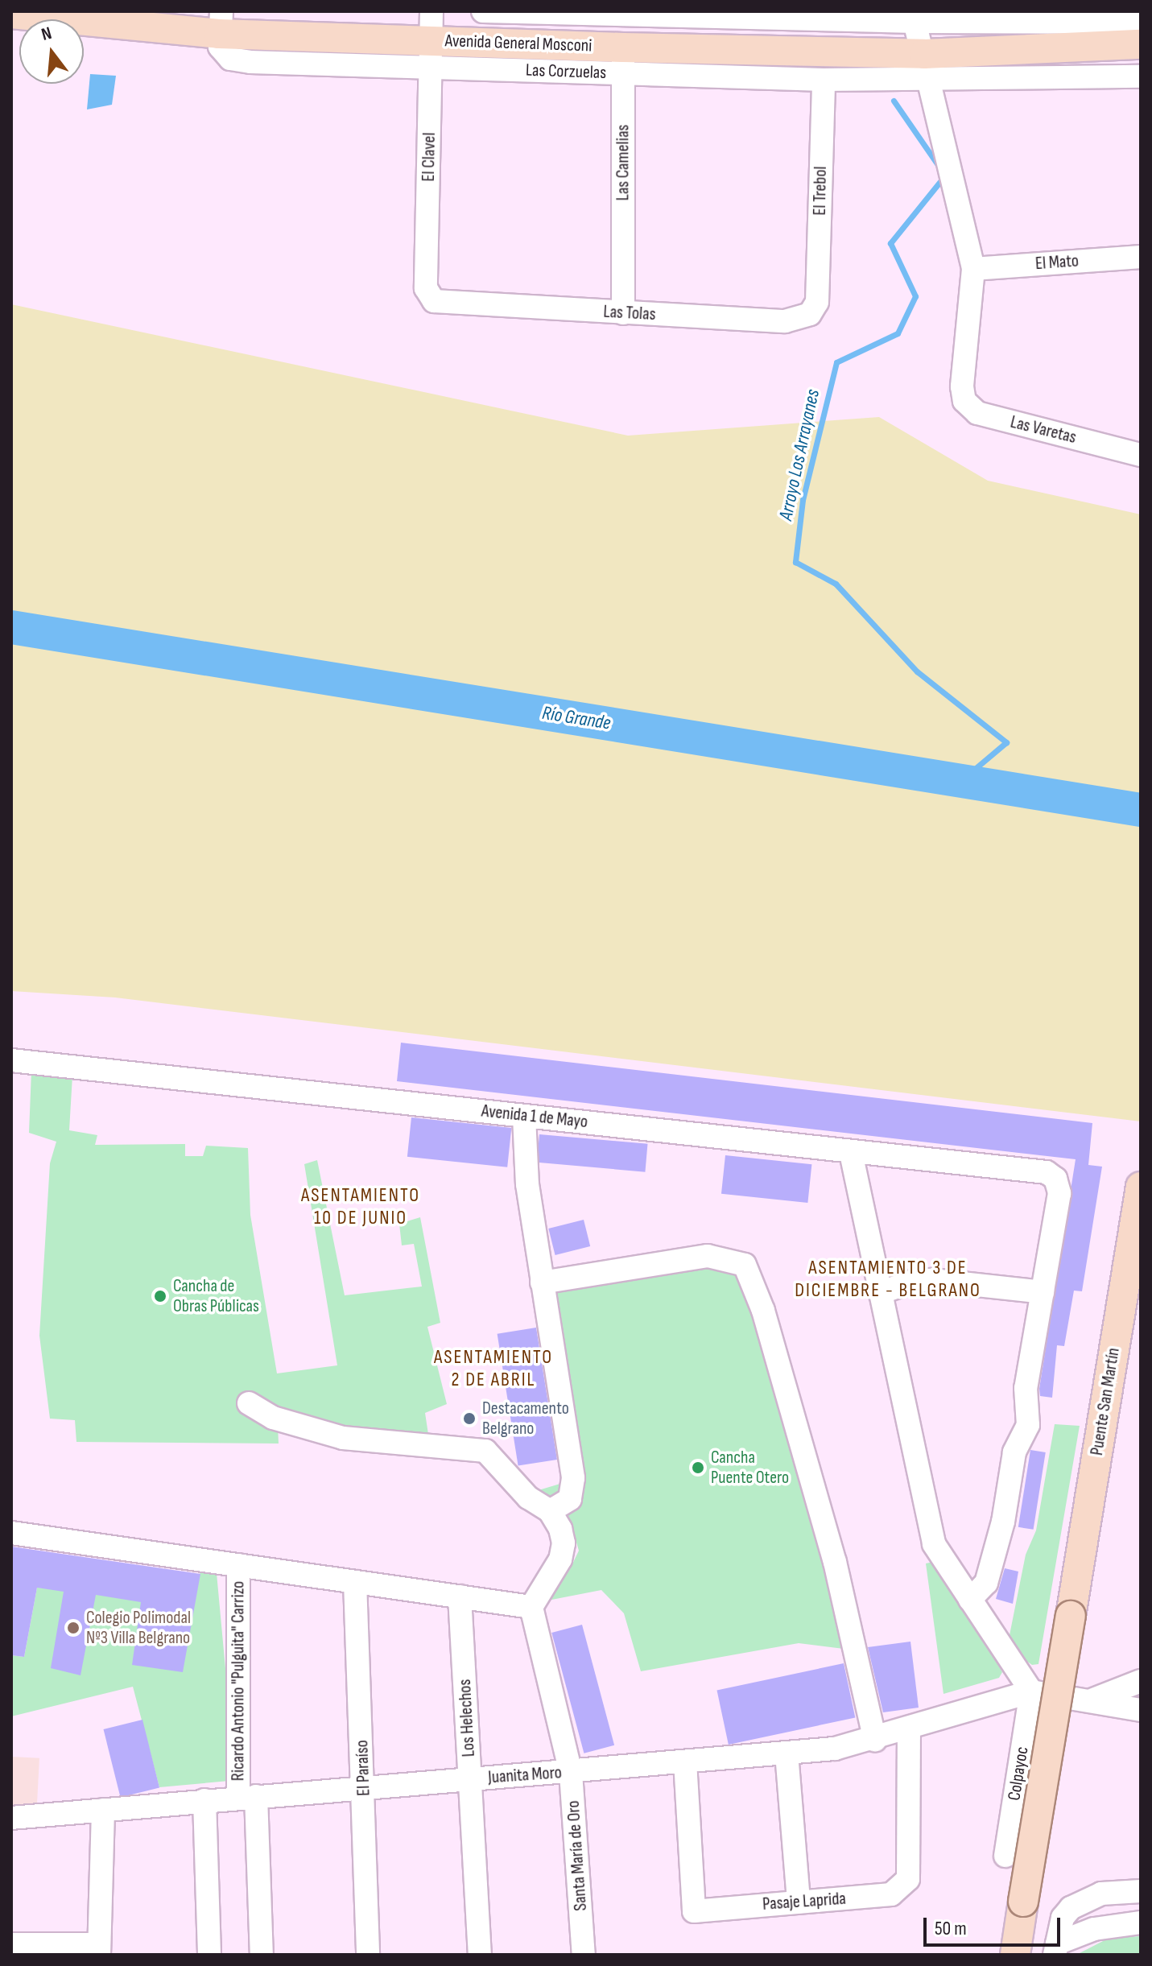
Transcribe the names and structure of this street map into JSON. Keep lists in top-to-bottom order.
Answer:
{
  "streets": {
    "main road": ["Avenida General Mosconi", "Puente San Martín"],
    "street": [
      "Las Corzuelas",
      "El Clavel",
      "Las Camelias",
      "El Trebol",
      "El Mato",
      "Las Tolas",
      "Las Varetas",
      "Avenida 1 de Mayo",
      "Ricardo Antonio \"Pulguita\" Carrizo",
      "Los Helechos",
      "El Paraíso",
      "Colpayoc",
      "Juanita Moro",
      "Santa María de Oro",
      "Pasaje Laprida"
    ]
  },
  "crossings": [
    ["Avenida General Mosconi", "Las Corzuelas"],
    ["Avenida General Mosconi", "El Clavel"],
    ["Avenida General Mosconi", "Las Camelias"],
    ["Las Corzuelas", "Las Camelias"],
    ["Las Corzuelas", "El Trebol"],
    ["El Clavel", "Las Tolas"],
    ["Las Camelias", "Las Tolas"],
    ["El Trebol", "Las Tolas"],
    ["El Mato", "Las Varetas"],
    ["Ricardo Antonio \"Pulguita\" Carrizo", "Juanita Moro"],
    ["Los Helechos", "Juanita Moro"],
    ["El Paraíso", "Juanita Moro"],
    ["Colpayoc", "Juanita Moro"],
    ["Juanita Moro", "Santa María de Oro"],
    ["Juanita Moro", "Pasaje Laprida"]
  ],
  "districts": ["ASENTAMIENTO 10 DE JUNIO", "ASENTAMIENTO 3 DE DICIEMBRE - BELGRANO", "ASENTAMIENTO 2 DE ABRIL"],
  "water": ["Arroyo Los Arrayanes", "Río Grande"],
  "places": [
    "Cancha de Obras Públicas",
    "Destacamento Belgrano",
    "Cancha Puente Otero",
    "Colegio Polimodal Nº3 Villa Belgrano"
  ],
  "scale_bar": "50 m",
  "north": "top"
}
